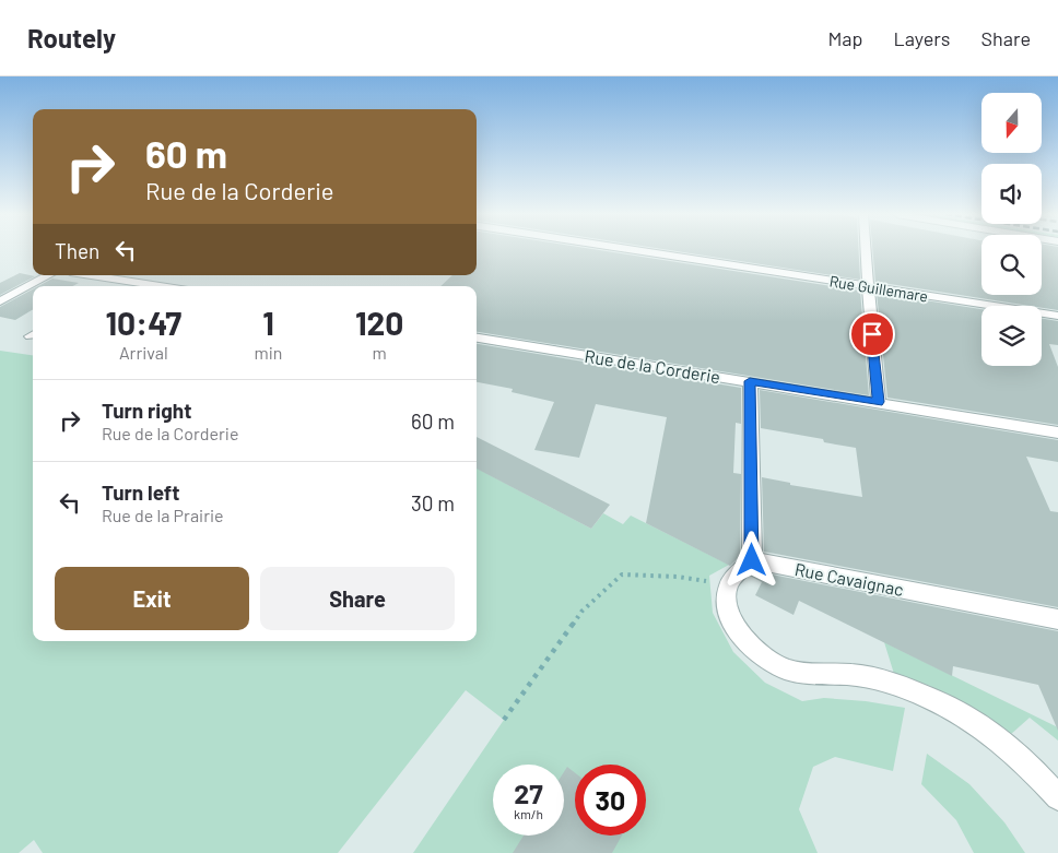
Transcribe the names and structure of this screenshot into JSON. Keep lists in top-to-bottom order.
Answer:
{
  "streets": {
    "street": ["Rue Guillemare", "Rue de la Corderie", "Rue Cavaignac"]
  },
  "north": "bottom",
  "page": {
    "header": "Routely",
    "nav": ["Map", "Layers", "Share"],
    "turn": ["60 m", "Rue de la Corderie"],
    "then": "Then",
    "eta": [
      "10:47",
      "Arrival",
      "1",
      "min",
      "120",
      "m"
    ],
    "list": [
      {
        "name": "Turn right",
        "note": "Rue de la Corderie",
        "value": "60 m"
      },
      {
        "name": "Turn left",
        "note": "Rue de la Prairie",
        "value": "30 m"
      }
    ],
    "buttons": ["Exit", "Share"],
    "speed": "27 km/h",
    "limit": "30"
  }
}
